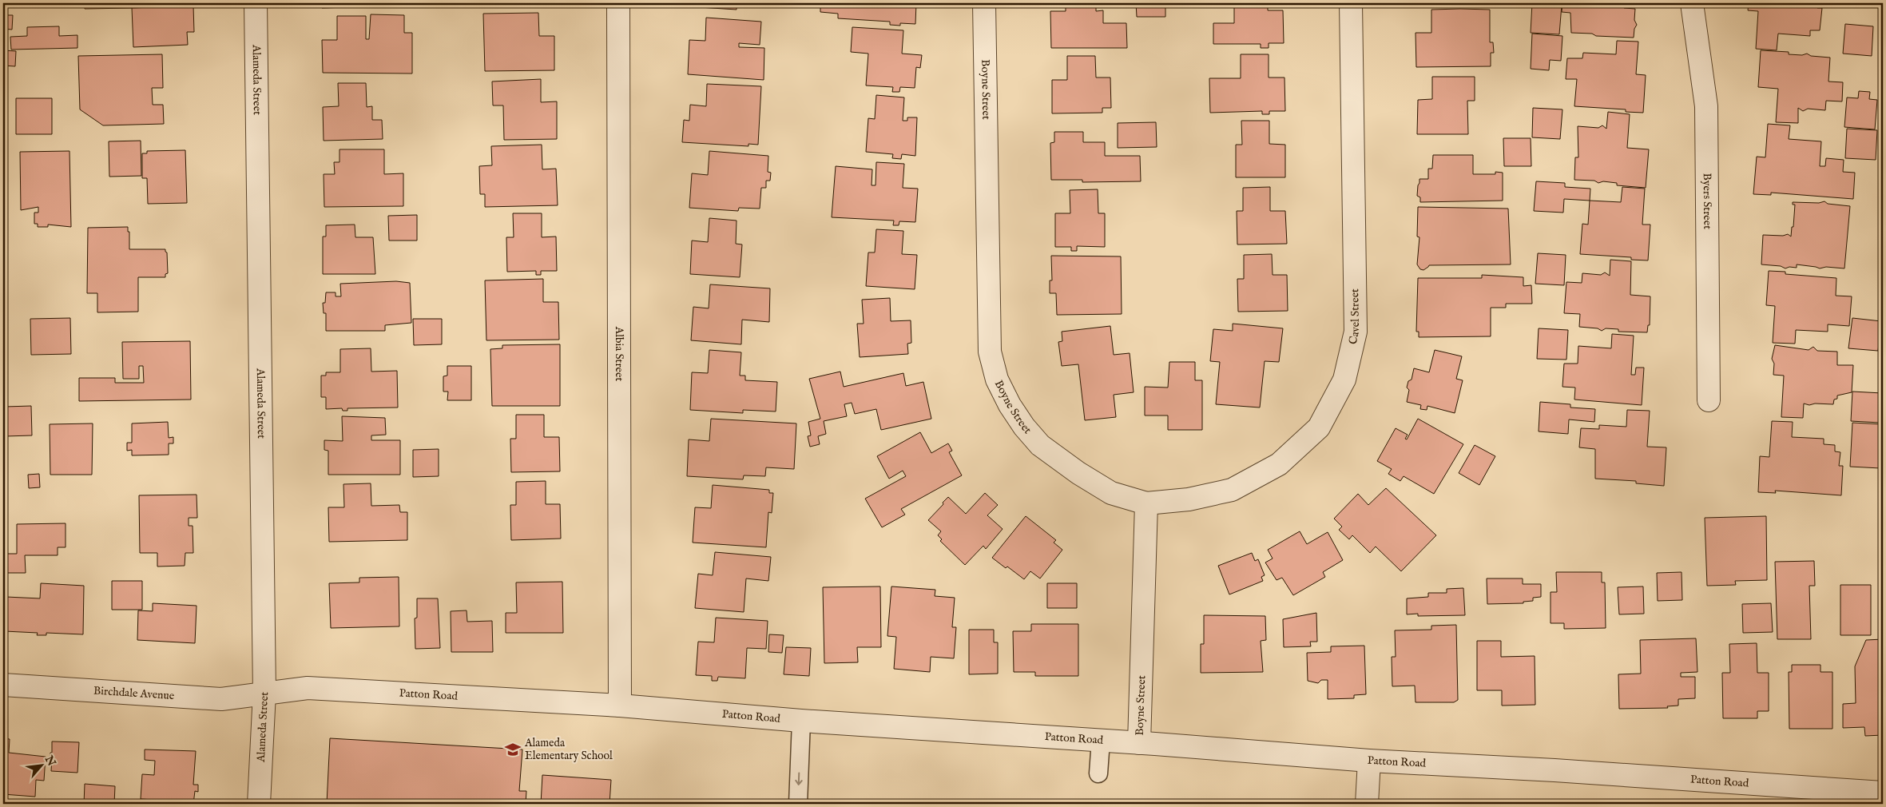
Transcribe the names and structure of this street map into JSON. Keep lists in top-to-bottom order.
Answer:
{
  "streets": {
    "street": [
      "Alameda Street",
      "Boyne Street",
      "Byers Street",
      "Cavel Street",
      "Albia Street",
      "Birchdale Avenue",
      "Patton Road"
    ]
  },
  "crossings": [
    ["Alameda Street", "Birchdale Avenue"],
    ["Alameda Street", "Patton Road"],
    ["Boyne Street", "Cavel Street"],
    ["Boyne Street", "Patton Road"],
    ["Albia Street", "Patton Road"],
    ["Birchdale Avenue", "Patton Road"]
  ],
  "places": {
    "school or university": ["Alameda Elementary School"]
  },
  "north": "top right"
}
